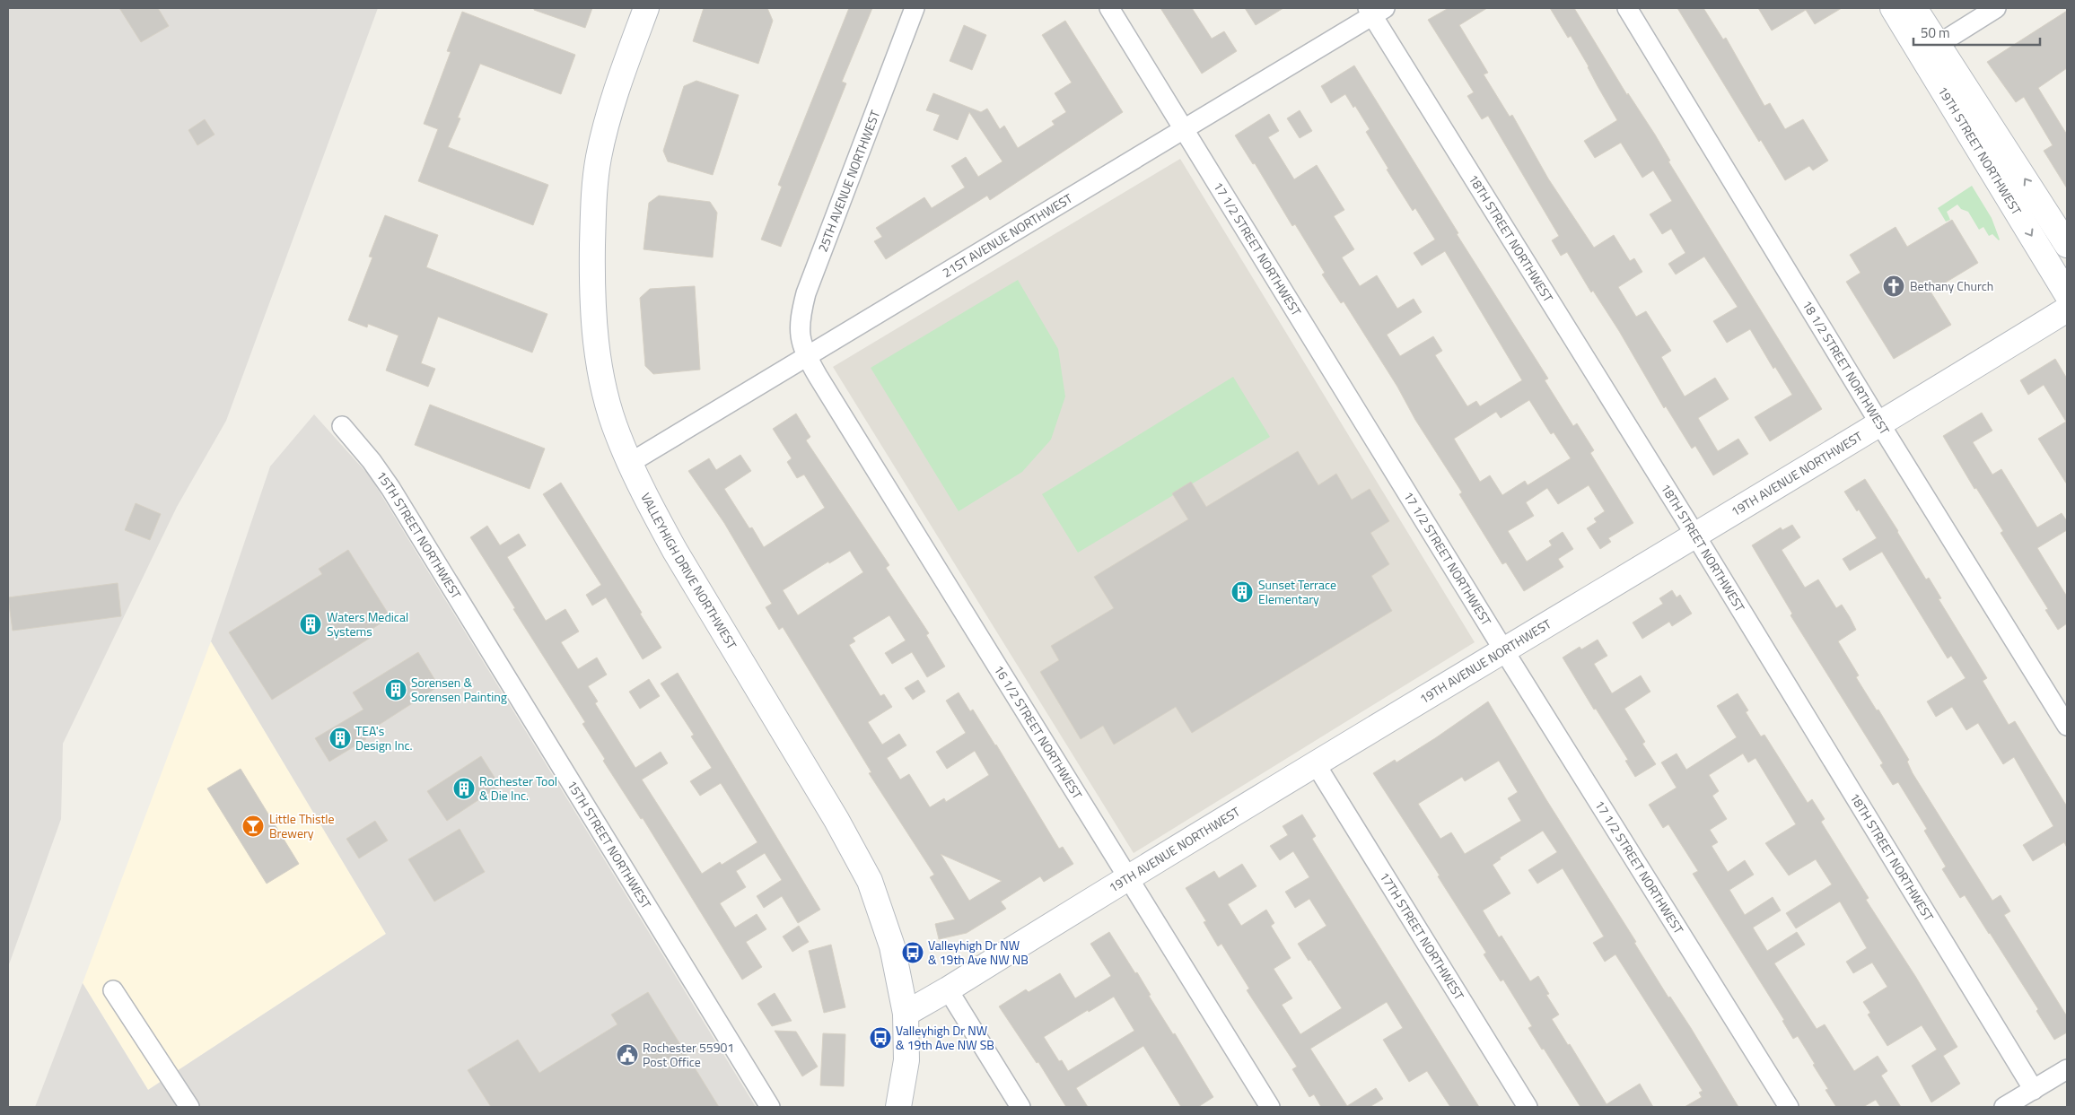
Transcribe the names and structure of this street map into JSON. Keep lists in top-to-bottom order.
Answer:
{
  "streets": {
    "main road": ["19TH STREET NORTHWEST", "19TH AVENUE NORTHWEST", "VALLEYHIGH DRIVE NORTHWEST"],
    "street": [
      "25TH AVENUE NORTHWEST",
      "21ST AVENUE NORTHWEST",
      "18TH STREET NORTHWEST",
      "17 1/2 STREET NORTHWEST",
      "18 1/2 STREET NORTHWEST",
      "15TH STREET NORTHWEST",
      "16 1/2 STREET NORTHWEST",
      "17TH STREET NORTHWEST"
    ]
  },
  "crossings": [
    ["25TH AVENUE NORTHWEST", "21ST AVENUE NORTHWEST"],
    ["25TH AVENUE NORTHWEST", "16 1/2 STREET NORTHWEST"],
    ["21ST AVENUE NORTHWEST", "18TH STREET NORTHWEST"],
    ["21ST AVENUE NORTHWEST", "17 1/2 STREET NORTHWEST"],
    ["21ST AVENUE NORTHWEST", "VALLEYHIGH DRIVE NORTHWEST"],
    ["21ST AVENUE NORTHWEST", "16 1/2 STREET NORTHWEST"],
    ["18TH STREET NORTHWEST", "19TH AVENUE NORTHWEST"],
    ["17 1/2 STREET NORTHWEST", "19TH AVENUE NORTHWEST"],
    ["18 1/2 STREET NORTHWEST", "19TH AVENUE NORTHWEST"],
    ["19TH AVENUE NORTHWEST", "VALLEYHIGH DRIVE NORTHWEST"],
    ["19TH AVENUE NORTHWEST", "16 1/2 STREET NORTHWEST"],
    ["19TH AVENUE NORTHWEST", "17TH STREET NORTHWEST"]
  ],
  "places": {
    "church": ["Bethany Church"],
    "building": [
      "Sunset Terrace Elementary",
      "Waters Medical Systems",
      "Sorensen & Sorensen Painting",
      "TEA's Design Inc.",
      "Rochester Tool & Die Inc."
    ],
    "bar": ["Little Thistle Brewery"],
    "bus stop": ["Valleyhigh Dr NW & 19th Ave NW NB", "Valleyhigh Dr NW & 19th Ave NW SB"],
    "public building": ["Rochester 55901 Post Office"]
  },
  "scale_bar": "50 m"
}
